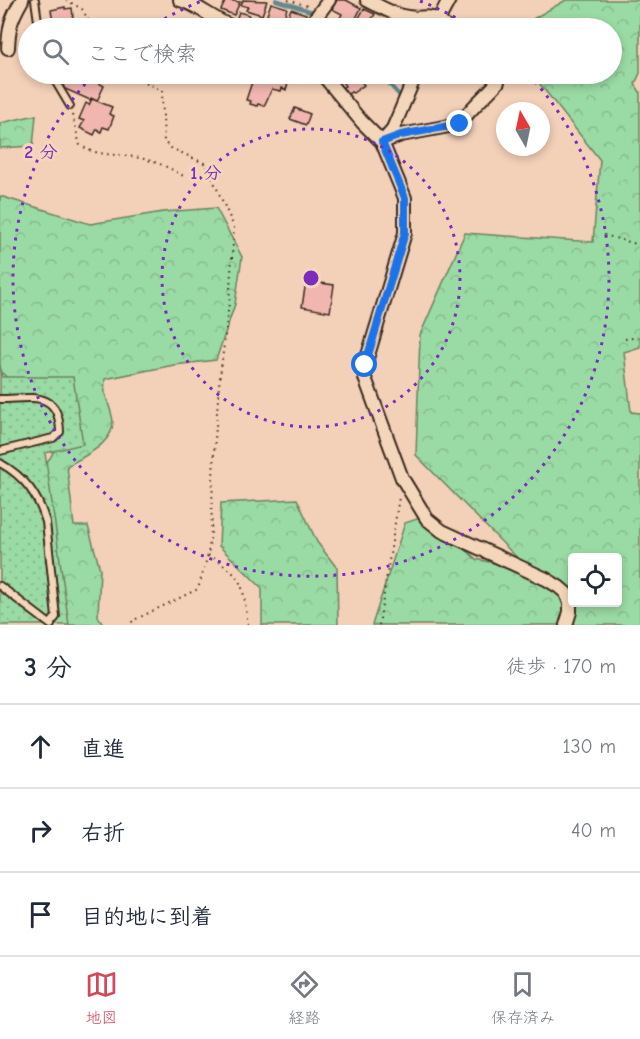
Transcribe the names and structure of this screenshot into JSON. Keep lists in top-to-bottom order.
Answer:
{
  "north": "top",
  "page": {
    "search": "ここで検索",
    "heading": ["3 分", "徒歩 · 170 m"],
    "list": [
      ["直進", "130 m"],
      ["右折", "40 m"],
      "目的地に到着"
    ],
    "nav": ["地図", "経路", "保存済み"]
  },
  "rings": ["2 分", "1 分"]
}
